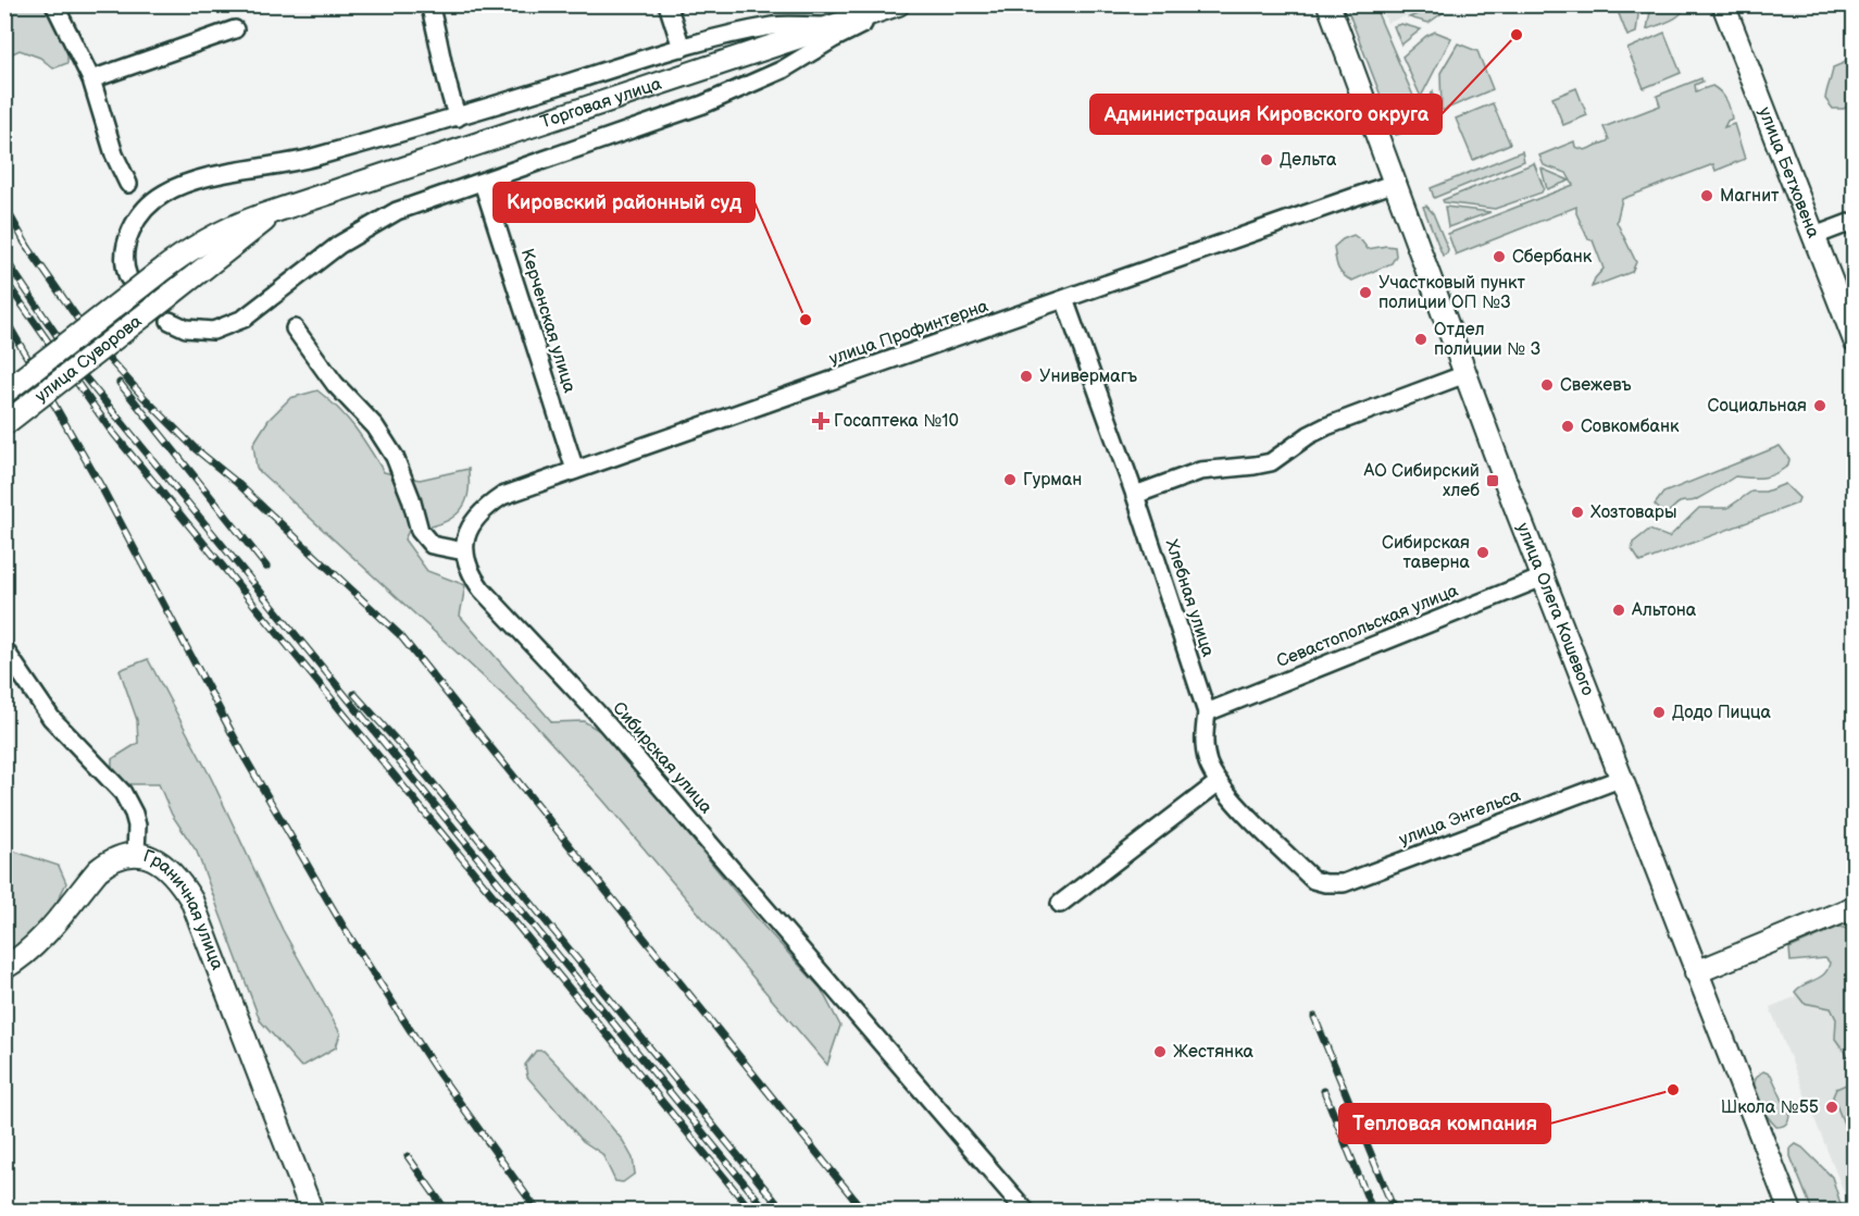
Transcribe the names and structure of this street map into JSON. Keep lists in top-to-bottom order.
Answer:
{
  "streets": {
    "main road": [
      "Торговая улица",
      "улица Бетховена",
      "улица Суворова",
      "улица Олега Кошевого",
      "Граничная улица"
    ],
    "street": [
      "Керченская улица",
      "улица Профинтерна",
      "Хлебная улица",
      "Севастопольская улица",
      "Сибирская улица",
      "улица Энгельса"
    ]
  },
  "crossings": [
    ["Торговая улица", "улица Суворова"],
    ["Керченская улица", "улица Профинтерна"],
    ["улица Профинтерна", "Хлебная улица"],
    ["улица Профинтерна", "улица Олега Кошевого"],
    ["улица Профинтерна", "Сибирская улица"],
    ["Хлебная улица", "Севастопольская улица"],
    ["Хлебная улица", "улица Энгельса"],
    ["улица Олега Кошевого", "Севастопольская улица"],
    ["улица Олега Кошевого", "улица Энгельса"]
  ],
  "places": {
    "other": [
      "Администрация Кировского округа",
      "Дельта",
      "Магнит",
      "Сбербанк",
      "Участковый пункт полиции ОП №3",
      "Кировский районный суд",
      "Отдел полиции № 3",
      "Универмагъ",
      "Свежевъ",
      "Социальная",
      "Совкомбанк",
      "Гурман",
      "Хозтовары",
      "Сибирская таверна",
      "Альтона",
      "Додо Пицца",
      "Жестянка",
      "Тепловая компания",
      "Школа №55"
    ],
    "health": ["Госаптека №10"],
    "transit": ["АО Сибирский хлеб"]
  }
}
